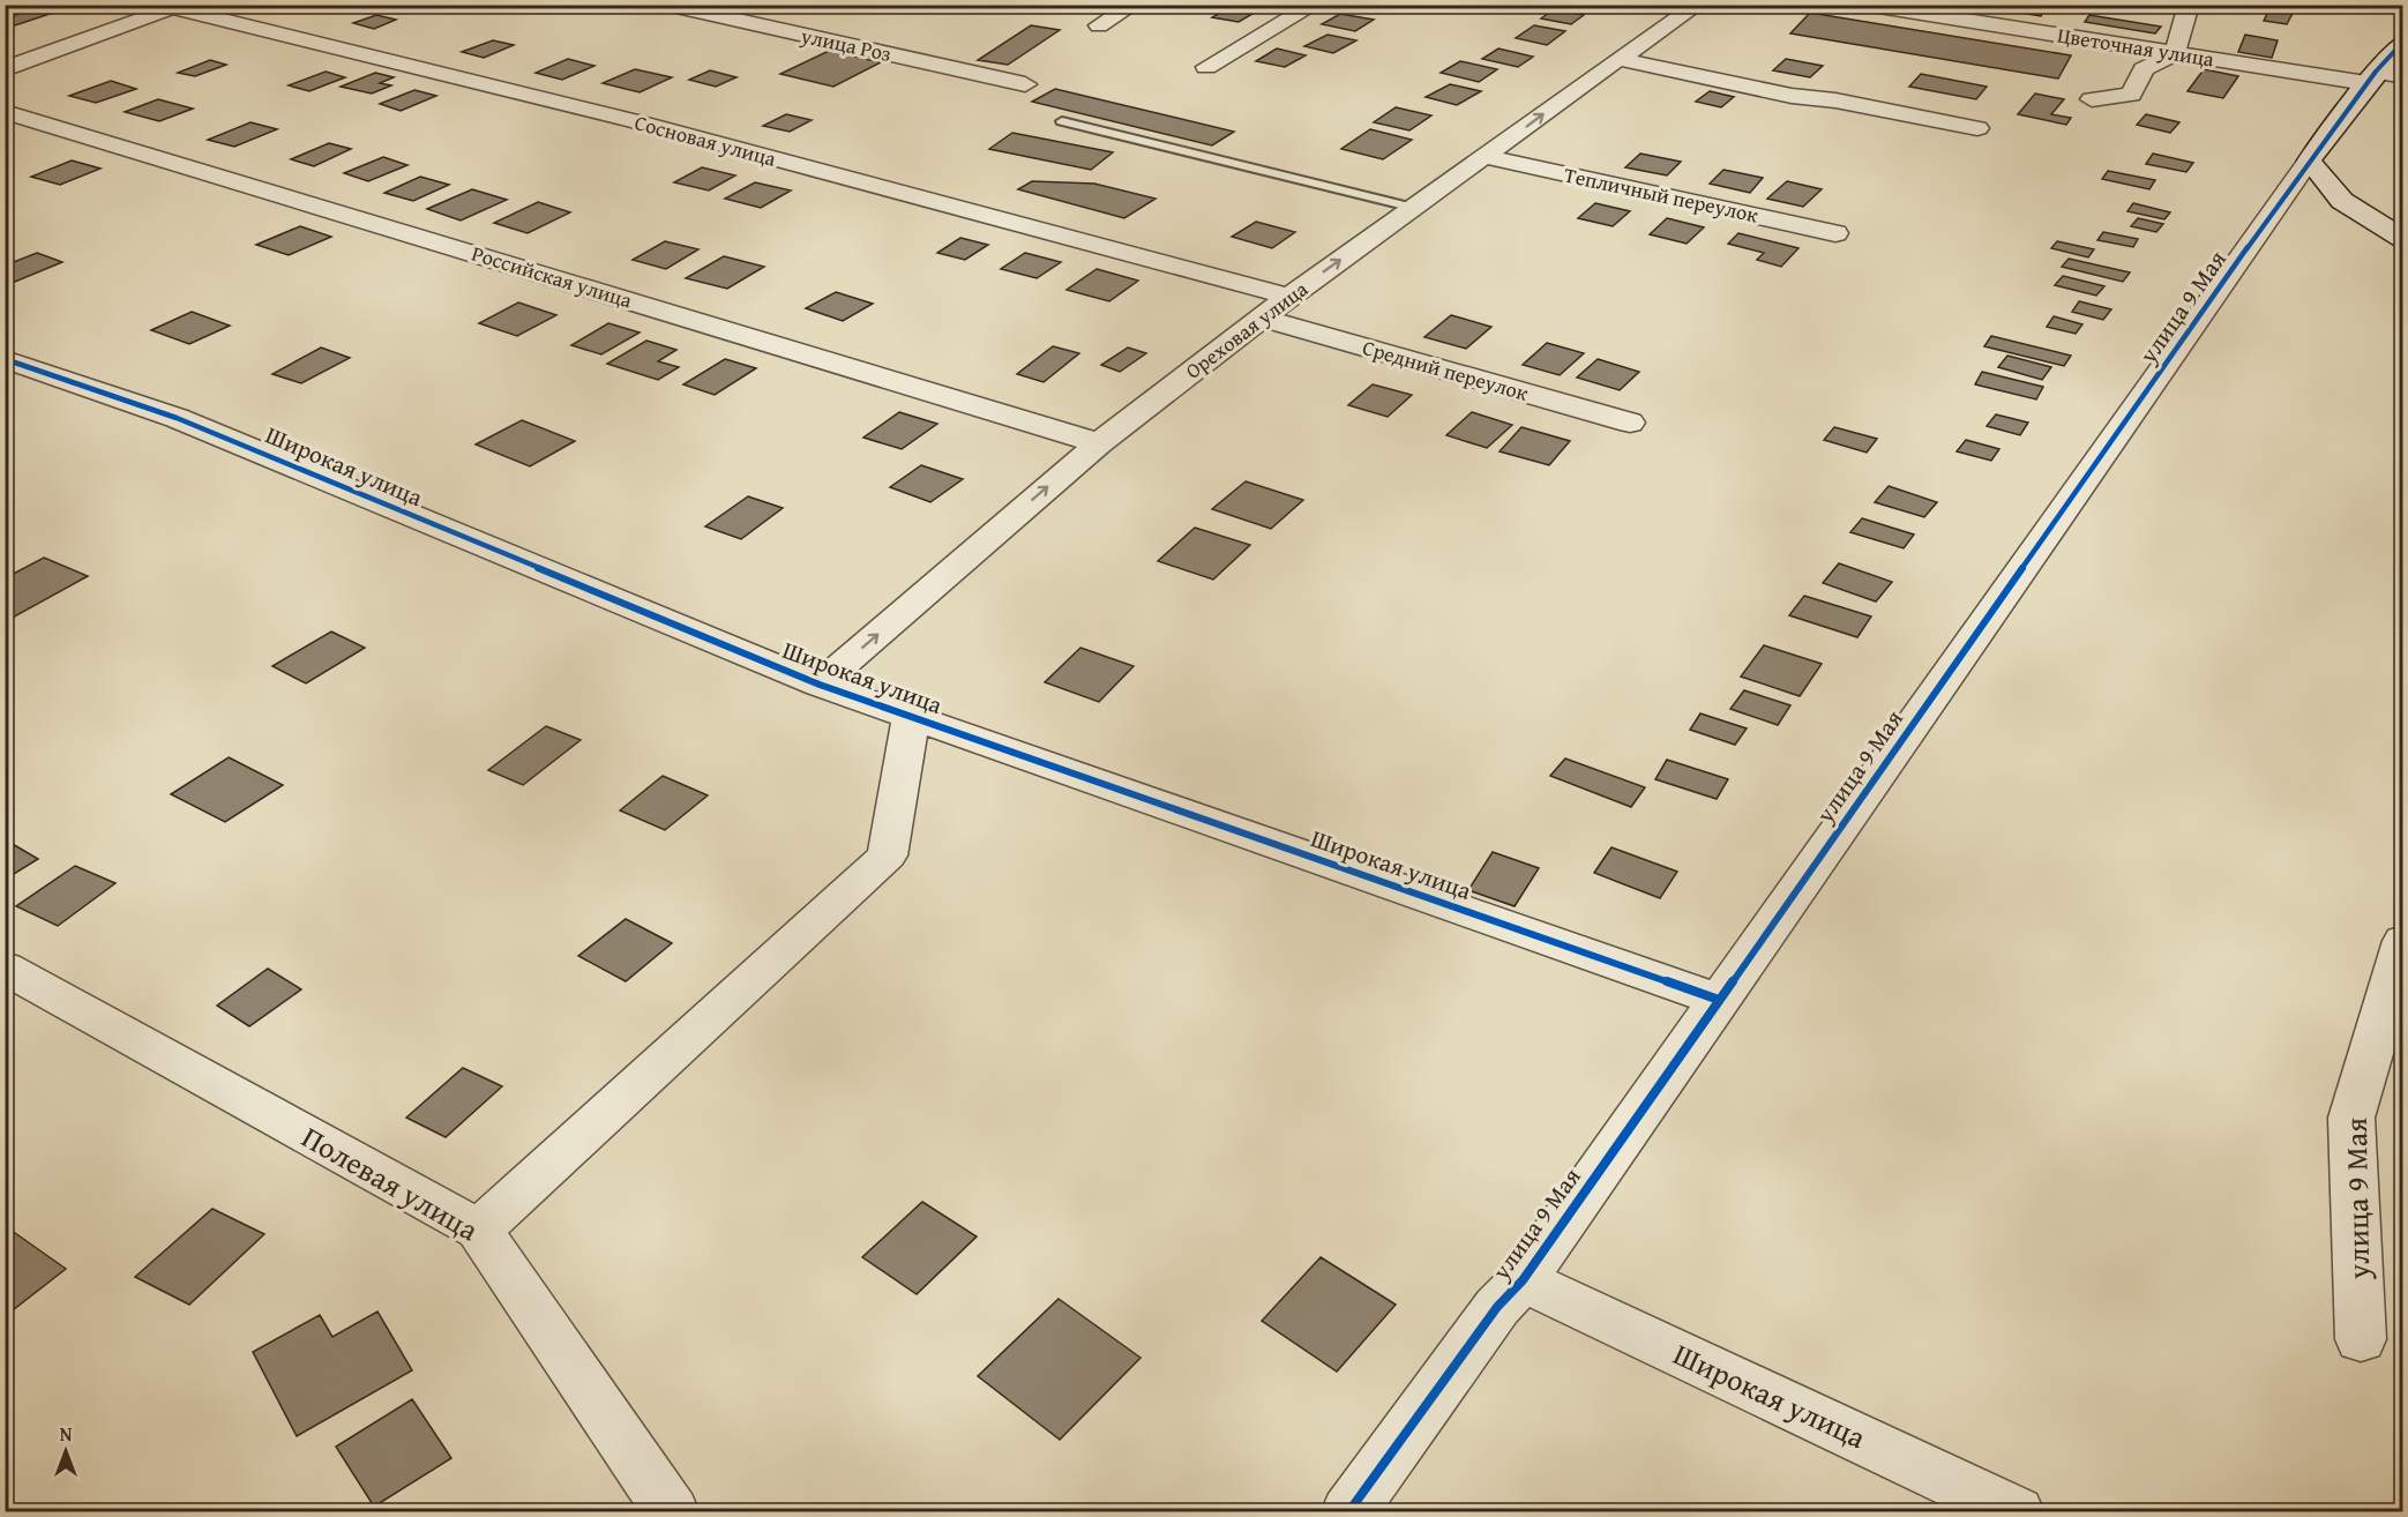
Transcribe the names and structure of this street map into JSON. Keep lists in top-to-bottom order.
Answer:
{
  "streets": {
    "street": [
      "улица Роз",
      "Цветочная улица",
      "Сосновая улица",
      "Тепличный переулок",
      "Российская улица",
      "улица 9 Мая",
      "Ореховая улица",
      "Средний переулок",
      "Широкая улица",
      "Полевая улица"
    ]
  },
  "crossings": [
    ["Цветочная улица", "улица 9 Мая"],
    ["Сосновая улица", "Ореховая улица"],
    ["Тепличный переулок", "Ореховая улица"],
    ["Российская улица", "Ореховая улица"],
    ["улица 9 Мая", "Широкая улица"],
    ["Ореховая улица", "Средний переулок"],
    ["Ореховая улица", "Широкая улица"]
  ],
  "one_way": ["Ореховая улица"],
  "north": "top"
}
